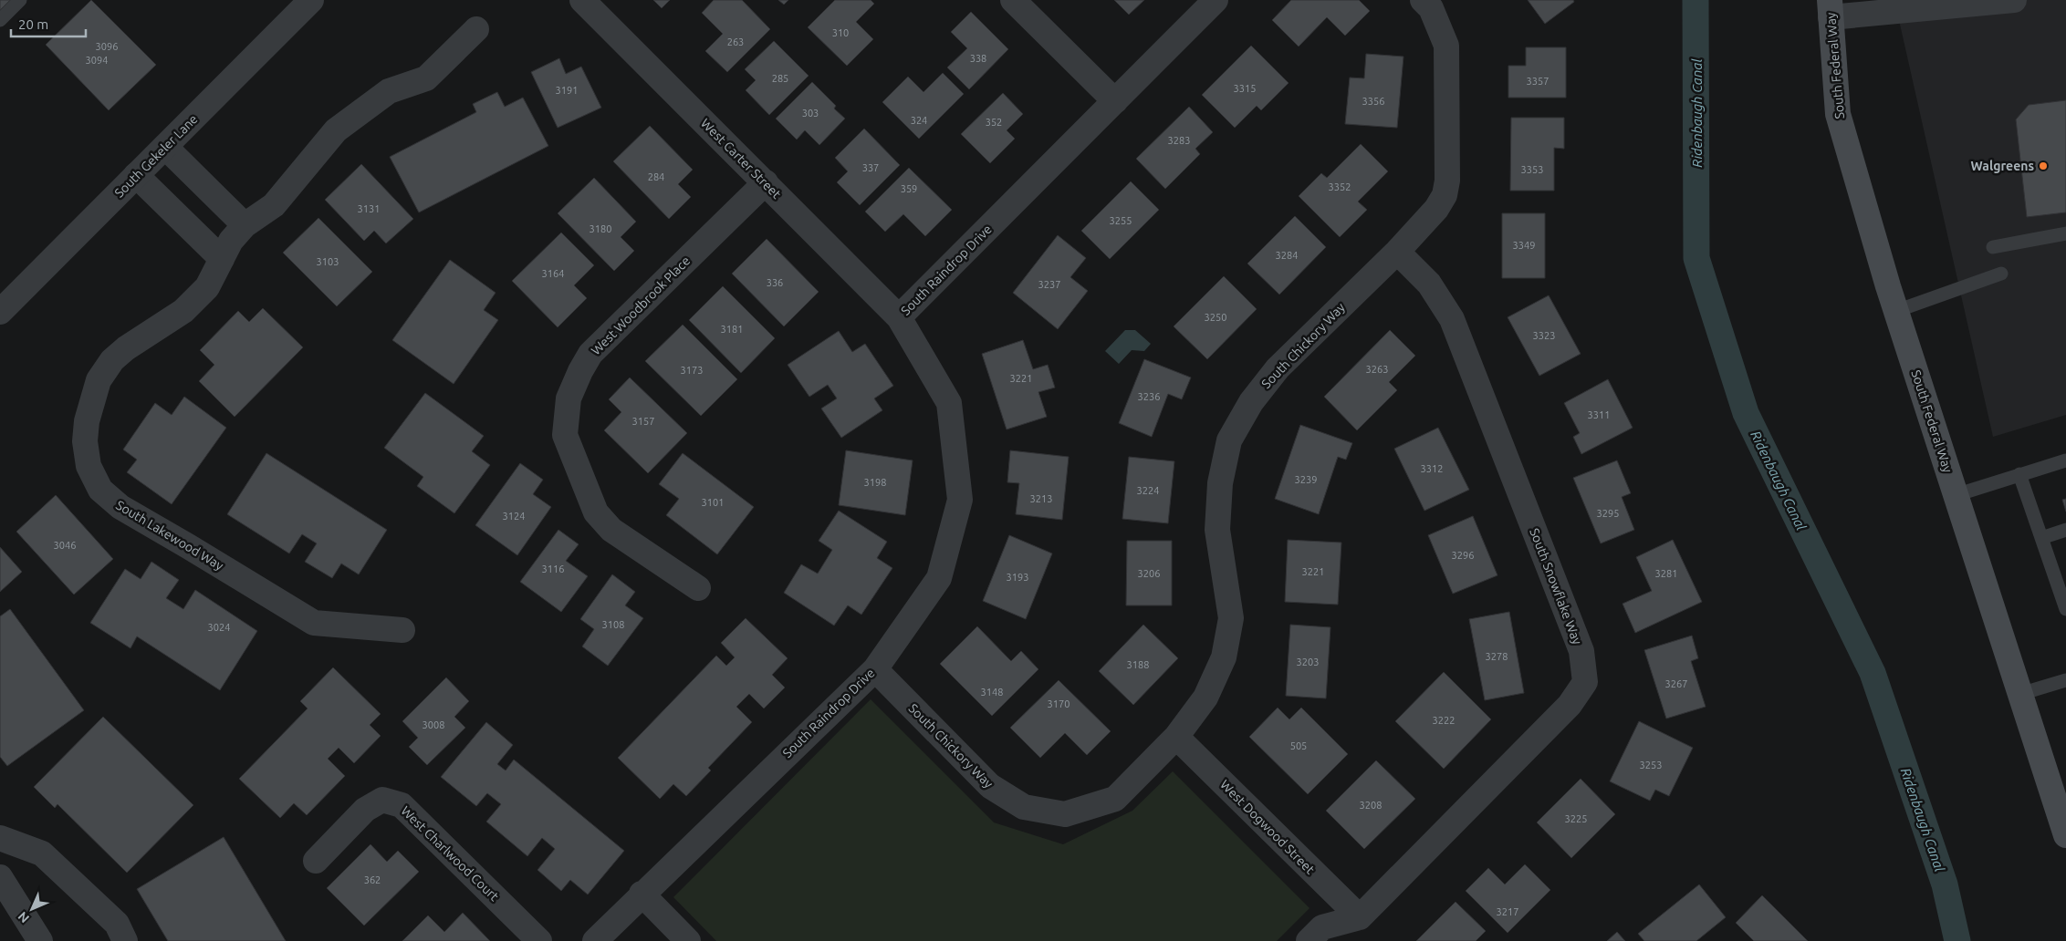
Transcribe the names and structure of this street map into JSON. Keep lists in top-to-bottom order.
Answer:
{
  "streets": {
    "main road": ["South Federal Way"],
    "street": [
      "South Gekeler Lane",
      "West Carter Street",
      "South Raindrop Drive",
      "West Woodbrook Place",
      "South Chickory Way",
      "South Lakewood Way",
      "South Snowflake Way",
      "West Dogwood Street",
      "West Charlwood Court"
    ]
  },
  "crossings": [
    ["West Carter Street", "South Raindrop Drive"],
    ["West Carter Street", "West Woodbrook Place"],
    ["South Raindrop Drive", "South Chickory Way"],
    ["South Chickory Way", "South Snowflake Way"],
    ["South Chickory Way", "West Dogwood Street"],
    ["South Snowflake Way", "West Dogwood Street"]
  ],
  "water": ["Ridenbaugh Canal"],
  "places": ["Walgreens"],
  "house_numbers": [
    "310",
    "263",
    "3096",
    "338",
    "3094",
    "285",
    "3357",
    "3315",
    "3191",
    "3356",
    "303",
    "324",
    "352",
    "3283",
    "337",
    "3353",
    "284",
    "3352",
    "359",
    "3131",
    "3255",
    "3180",
    "3349",
    "3284",
    "3103",
    "3164",
    "336",
    "3237",
    "3250",
    "3181",
    "3323",
    "3263",
    "3173",
    "3221",
    "3236",
    "3311",
    "3157",
    "3312",
    "3239",
    "3198",
    "3224",
    "3213",
    "3101",
    "3295",
    "3124",
    "3046",
    "3296",
    "3116",
    "3221",
    "3206",
    "3281",
    "3193",
    "3108",
    "3024",
    "3278",
    "3203",
    "3188",
    "3267",
    "3148",
    "3170",
    "3222",
    "3008",
    "505",
    "3253",
    "3208",
    "3225",
    "362",
    "3217"
  ],
  "scale_bar": "20 m",
  "north": "bottom left"
}
